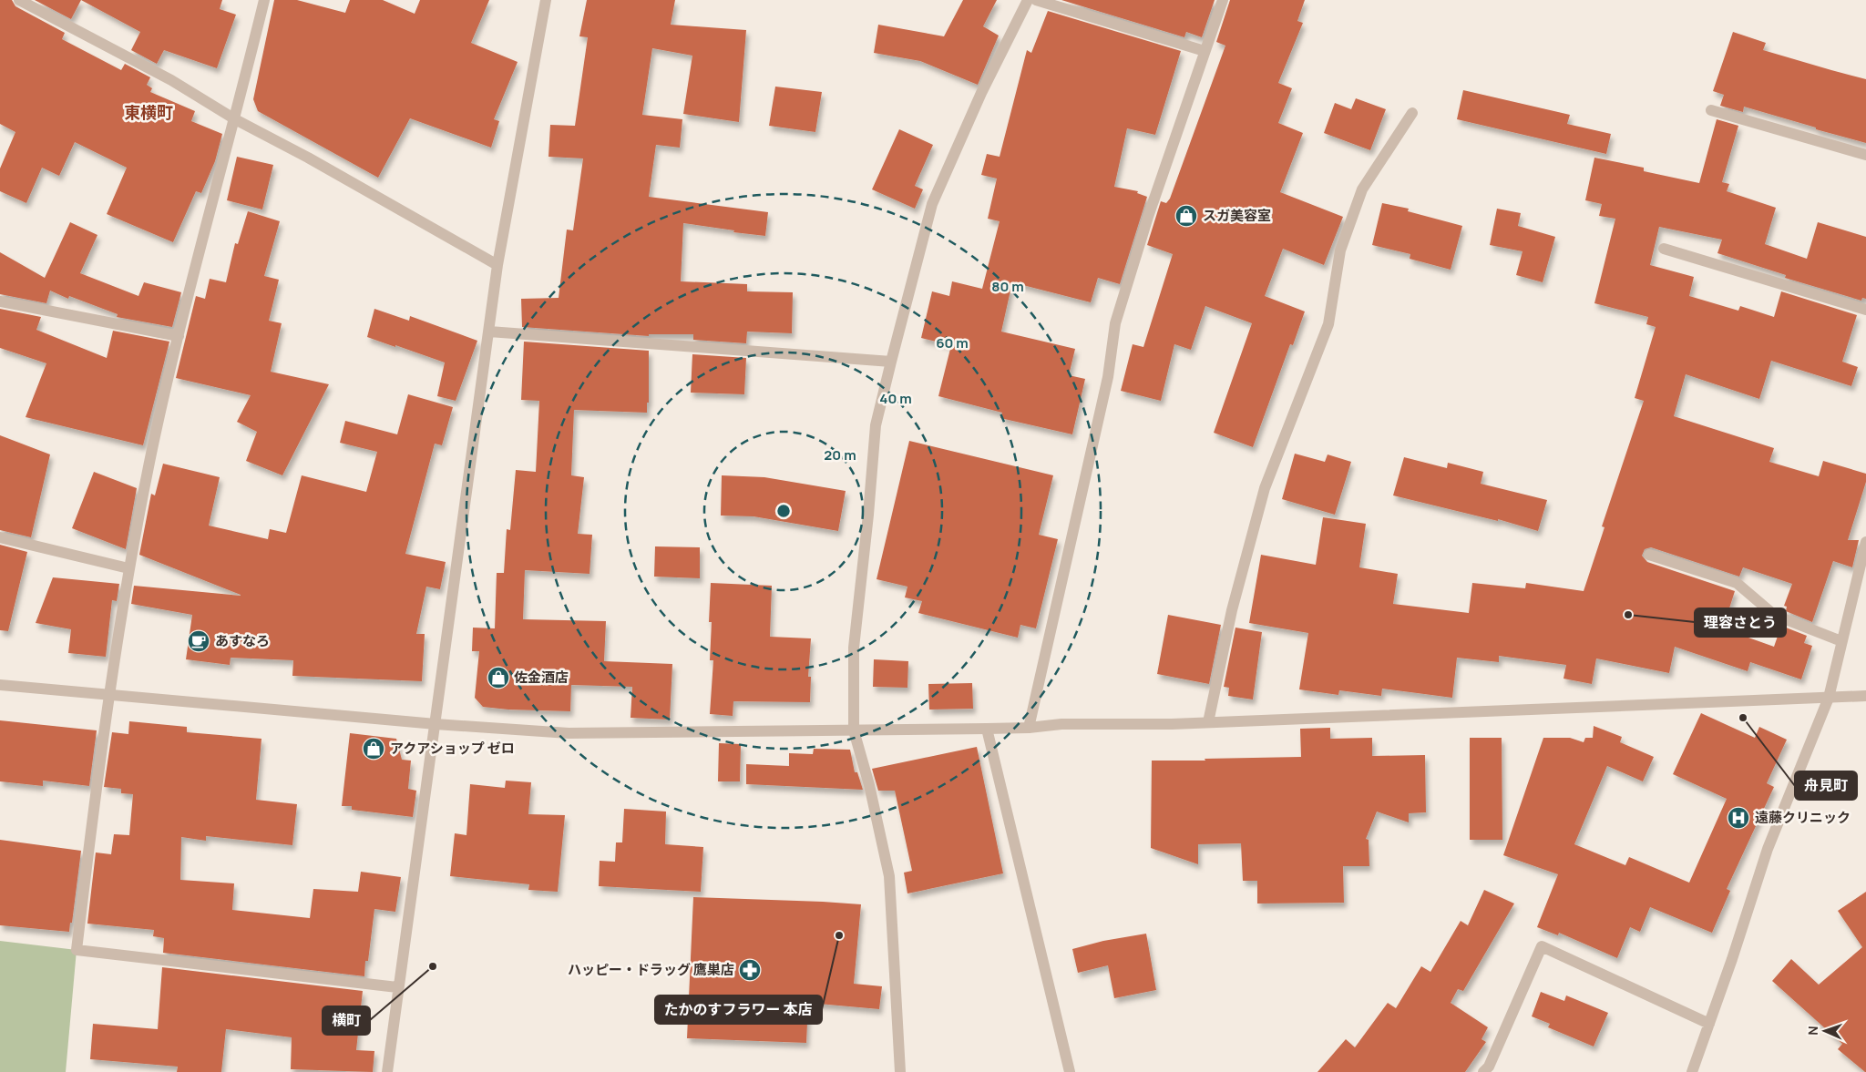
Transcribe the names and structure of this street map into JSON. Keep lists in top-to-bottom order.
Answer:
{
  "districts": ["東横町"],
  "places": {
    "shop": ["スガ美容室", "佐金酒店", "アクアショップ ゼロ"],
    "other": [
      "理容さとう",
      "舟見町",
      "たかのすフラワー 本店",
      "横町"
    ],
    "cafe": ["あすなろ"],
    "hospital": ["遠藤クリニック"],
    "pharmacy": ["ハッピー・ドラッグ 鷹巣店"]
  },
  "north": "left",
  "rings": [
    "80 m",
    "60 m",
    "40 m",
    "20 m"
  ]
}
